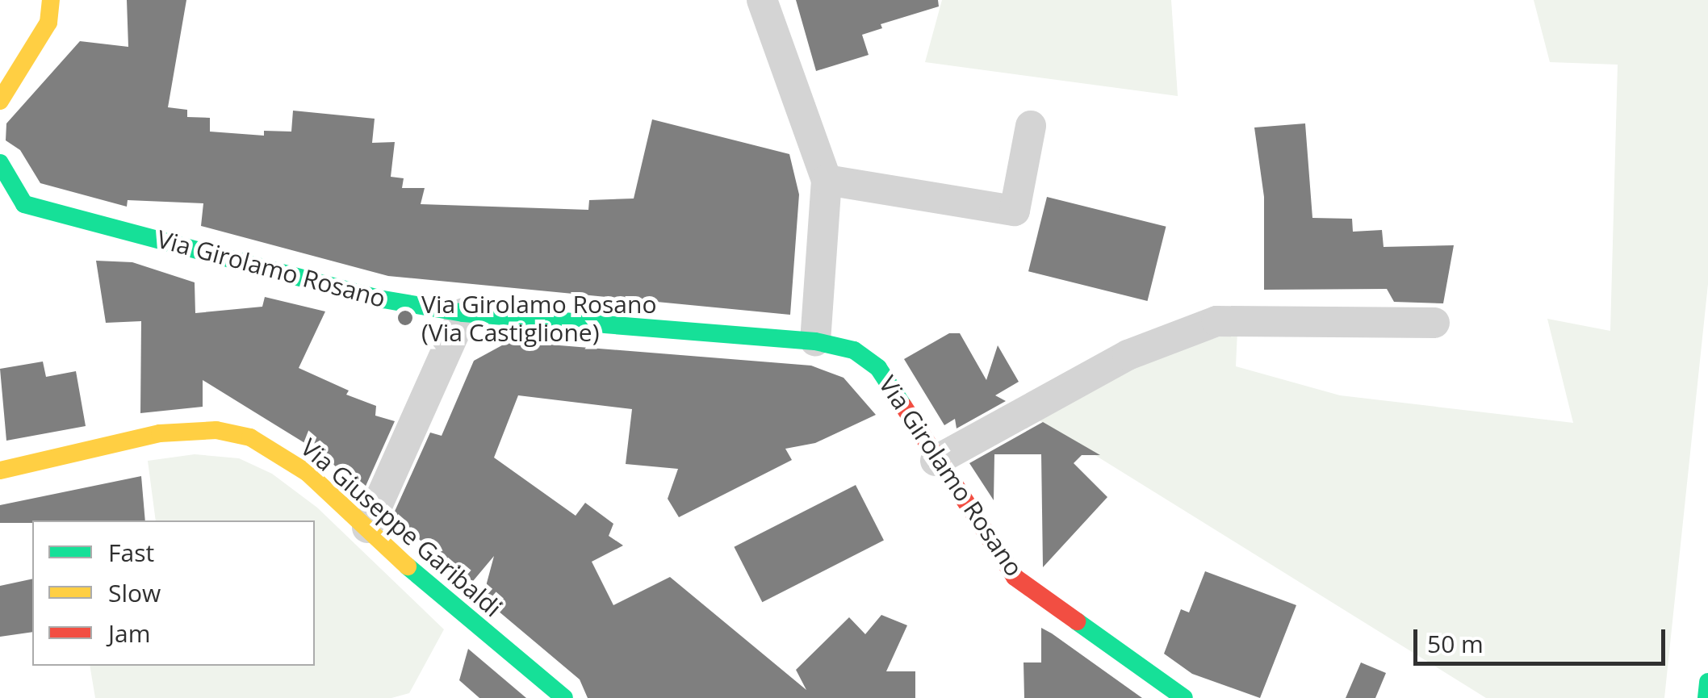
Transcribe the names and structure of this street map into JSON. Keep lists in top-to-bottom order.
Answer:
{
  "streets": {
    "main road": ["Via Girolamo Rosano", "Via Giuseppe Garibaldi"]
  },
  "places": ["Via Girolamo Rosano (Via Castiglione)"],
  "legend": ["Fast", "Slow", "Jam"],
  "scale_bar": "50 m"
}
